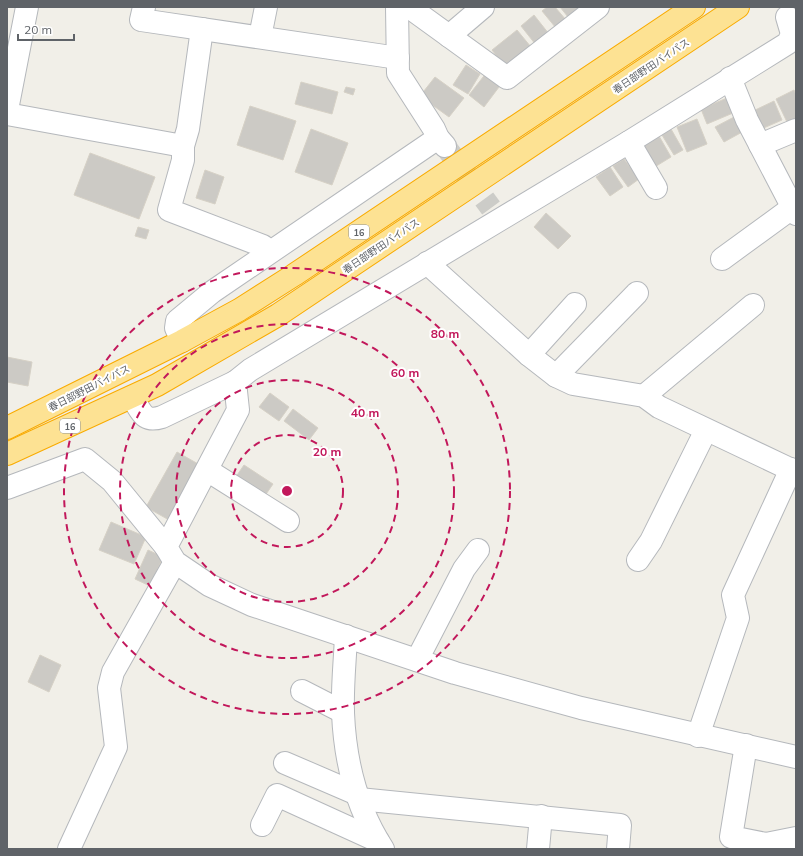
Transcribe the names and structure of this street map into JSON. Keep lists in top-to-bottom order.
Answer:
{
  "streets": {
    "highway": ["春日部野田バイパス", "16"]
  },
  "scale_bar": "20 m",
  "rings": [
    "80 m",
    "60 m",
    "40 m",
    "20 m"
  ]
}
